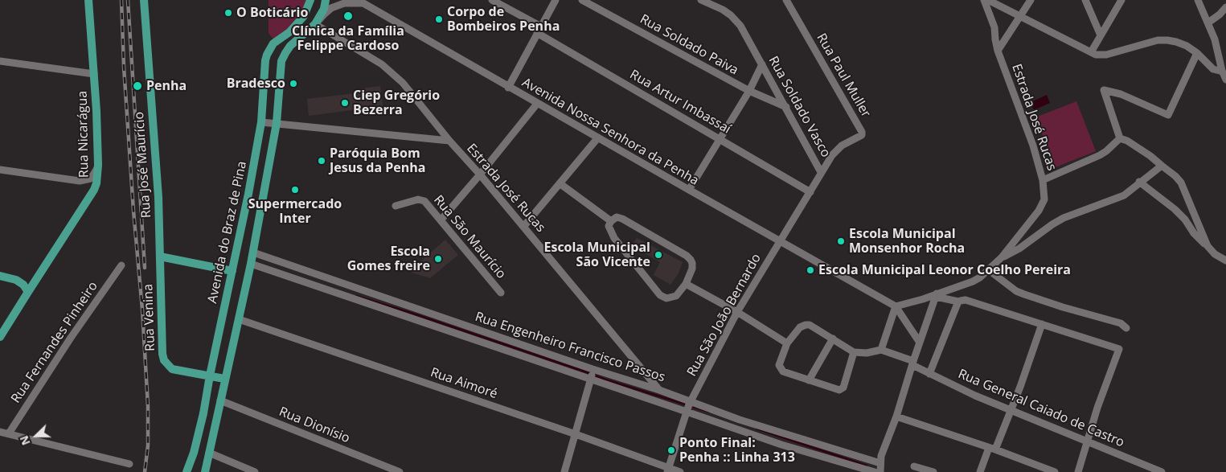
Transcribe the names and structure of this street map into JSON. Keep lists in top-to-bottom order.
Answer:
{
  "streets": {
    "main road": [
      "Rua Nicarágua",
      "Rua José Maurício",
      "Avenida do Braz de Pina",
      "Rua Venina"
    ],
    "street": [
      "Rua Soldado Paiva",
      "Rua Paul Muller",
      "Rua Artur Imbassaí",
      "Rua Soldado Vasco",
      "Estrada José Rucas",
      "Avenida Nossa Senhora da Penha",
      "Rua São Maurício",
      "Rua São João Bernardo",
      "Rua Fernandes Pinheiro",
      "Rua Engenheiro Francisco Passos",
      "Rua Aimoré",
      "Rua General Caiado de Castro",
      "Rua Dionísio"
    ]
  },
  "crossings": [
    ["Rua Soldado Paiva", "Rua Soldado Vasco"],
    ["Rua Paul Muller", "Rua Soldado Vasco"],
    ["Rua Artur Imbassaí", "Rua Soldado Vasco"],
    ["Rua Soldado Vasco", "Avenida Nossa Senhora da Penha"],
    ["Rua Soldado Vasco", "Rua São João Bernardo"],
    ["Estrada José Rucas", "Avenida Nossa Senhora da Penha"],
    ["Estrada José Rucas", "Avenida do Braz de Pina"],
    ["Estrada José Rucas", "Rua Engenheiro Francisco Passos"],
    ["Avenida Nossa Senhora da Penha", "Avenida do Braz de Pina"],
    ["Avenida Nossa Senhora da Penha", "Rua São João Bernardo"],
    ["Rua José Maurício", "Rua Venina"],
    ["Avenida do Braz de Pina", "Rua Venina"],
    ["Avenida do Braz de Pina", "Rua Engenheiro Francisco Passos"],
    ["Avenida do Braz de Pina", "Rua Aimoré"],
    ["Avenida do Braz de Pina", "Rua Dionísio"],
    ["Rua São João Bernardo", "Rua Engenheiro Francisco Passos"],
    ["Rua São João Bernardo", "Rua Aimoré"]
  ],
  "places": [
    "O Boticário",
    "Clínica da Família Felippe Cardoso",
    "Corpo de Bombeiros Penha",
    "Bradesco",
    "Penha",
    "Ciep Gregório Bezerra",
    "Paróquia Bom Jesus da Penha",
    "Supermercado Inter",
    "Escola Municipal Monsenhor Rocha",
    "Escola Municipal São Vicente",
    "Escola Gomes freire",
    "Escola Municipal Leonor Coelho Pereira",
    "Ponto Final: Penha :: Linha 313"
  ],
  "north": "left"
}
